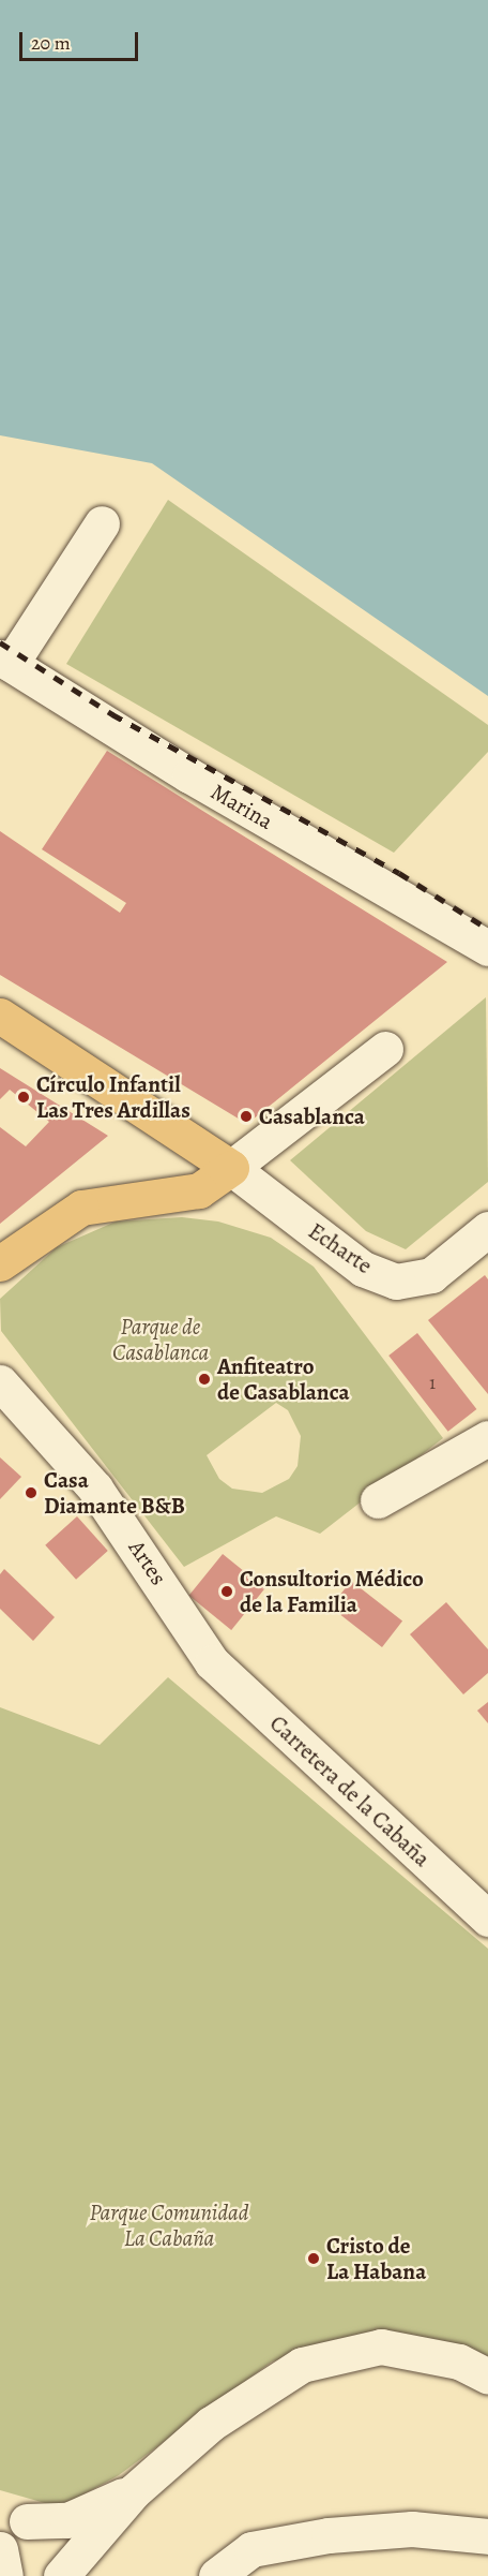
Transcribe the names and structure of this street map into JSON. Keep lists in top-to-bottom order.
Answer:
{
  "streets": {
    "street": [
      "Marina",
      "Echarte",
      "Artes",
      "Carretera de la Cabaña"
    ]
  },
  "crossings": [
    ["Artes", "Carretera de la Cabaña"]
  ],
  "parks": ["Parque de Casablanca", "Parque Comunidad La Cabaña"],
  "places": [
    "Círculo Infantil Las Tres Ardillas",
    "Casablanca",
    "Anfiteatro de Casablanca",
    "Casa Diamante B&B",
    "Consultorio Médico de la Familia",
    "Cristo de La Habana"
  ],
  "house_numbers": ["1"],
  "scale_bar": "20 m"
}
